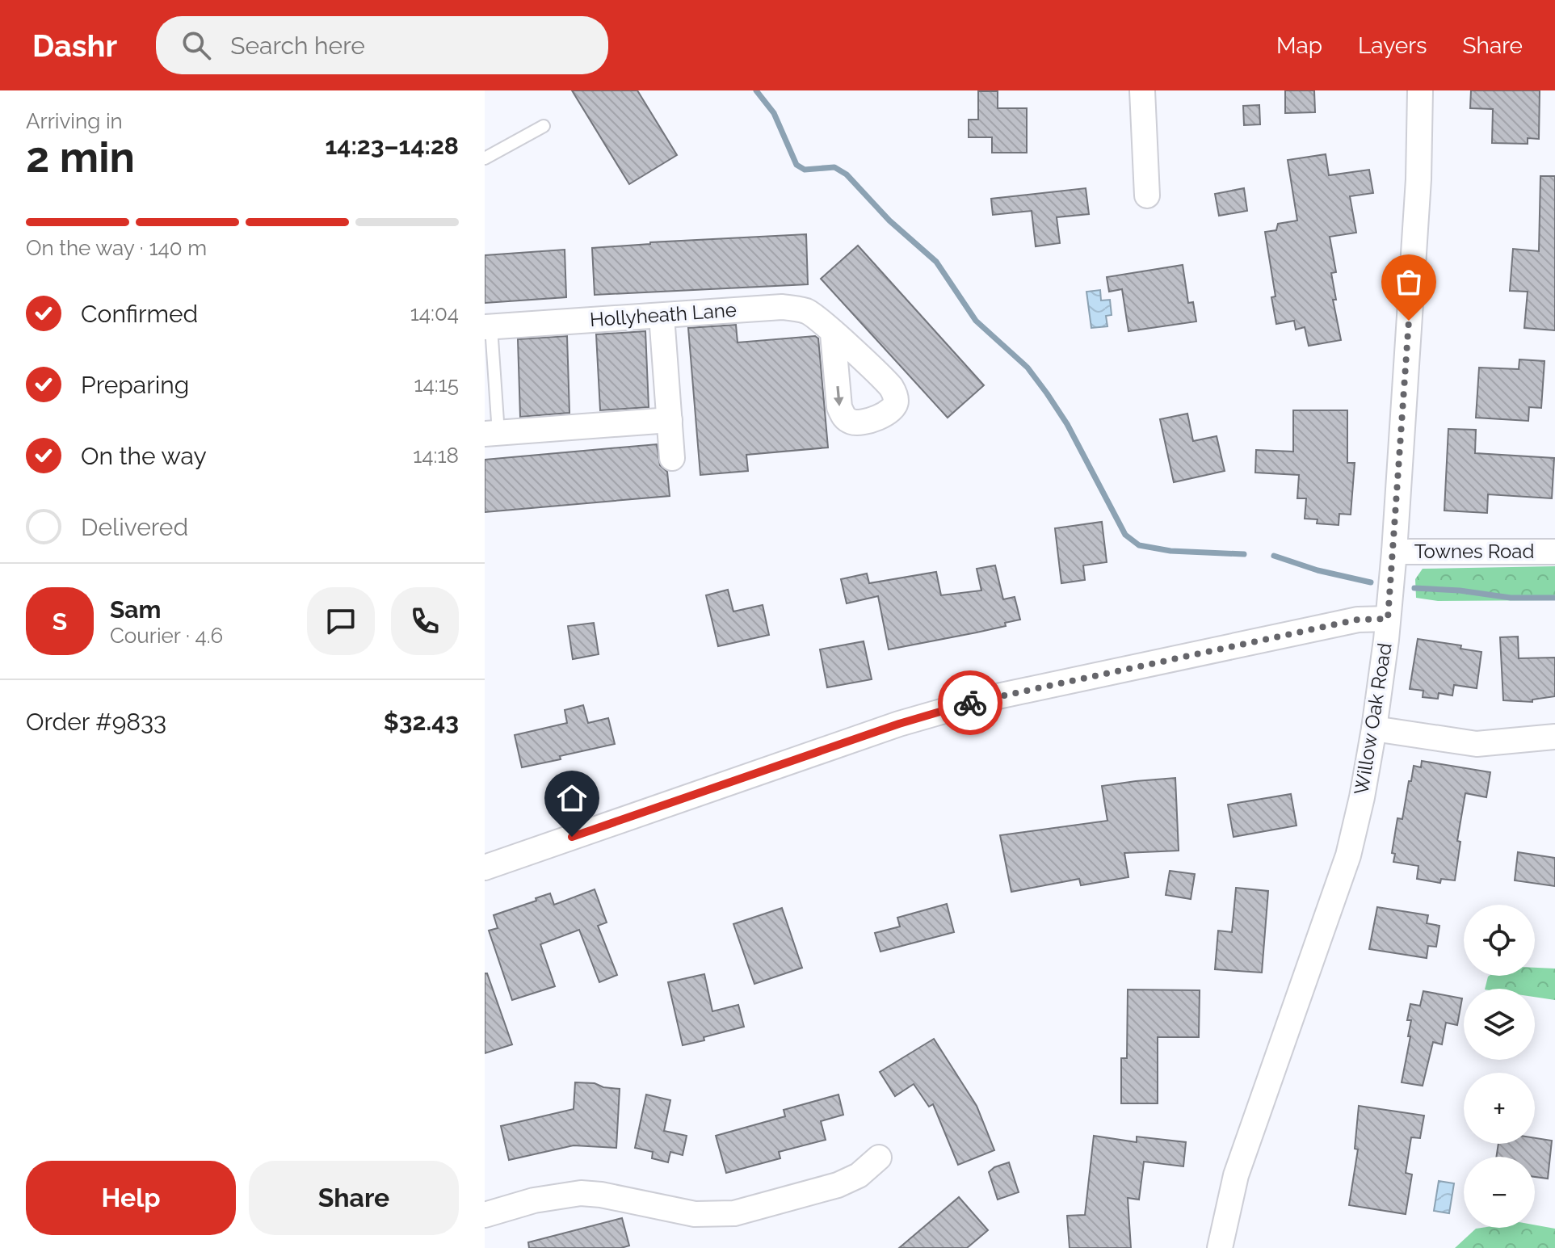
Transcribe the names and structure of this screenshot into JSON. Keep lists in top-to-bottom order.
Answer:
{
  "streets": {
    "street": ["Hollyheath Lane", "Townes Road", "Willow Oak Road"]
  },
  "crossings": [
    ["Townes Road", "Willow Oak Road"]
  ],
  "page": {
    "header": "Dashr",
    "search": "Search here",
    "nav": ["Map", "Layers", "Share"],
    "heading": ["2 min", "Arriving in", "14:23–14:28"],
    "panel": [
      "Sam",
      "Courier · 4.6",
      "Order #9833",
      "$32.43"
    ],
    "bar": "On the way · 140 m",
    "list": [
      ["Confirmed", "14:04"],
      ["Preparing", "14:15"],
      ["On the way", "14:18"],
      "Delivered"
    ],
    "round": "S",
    "map_buttons": ["+", "−"],
    "buttons": ["Help", "Share"]
  }
}
